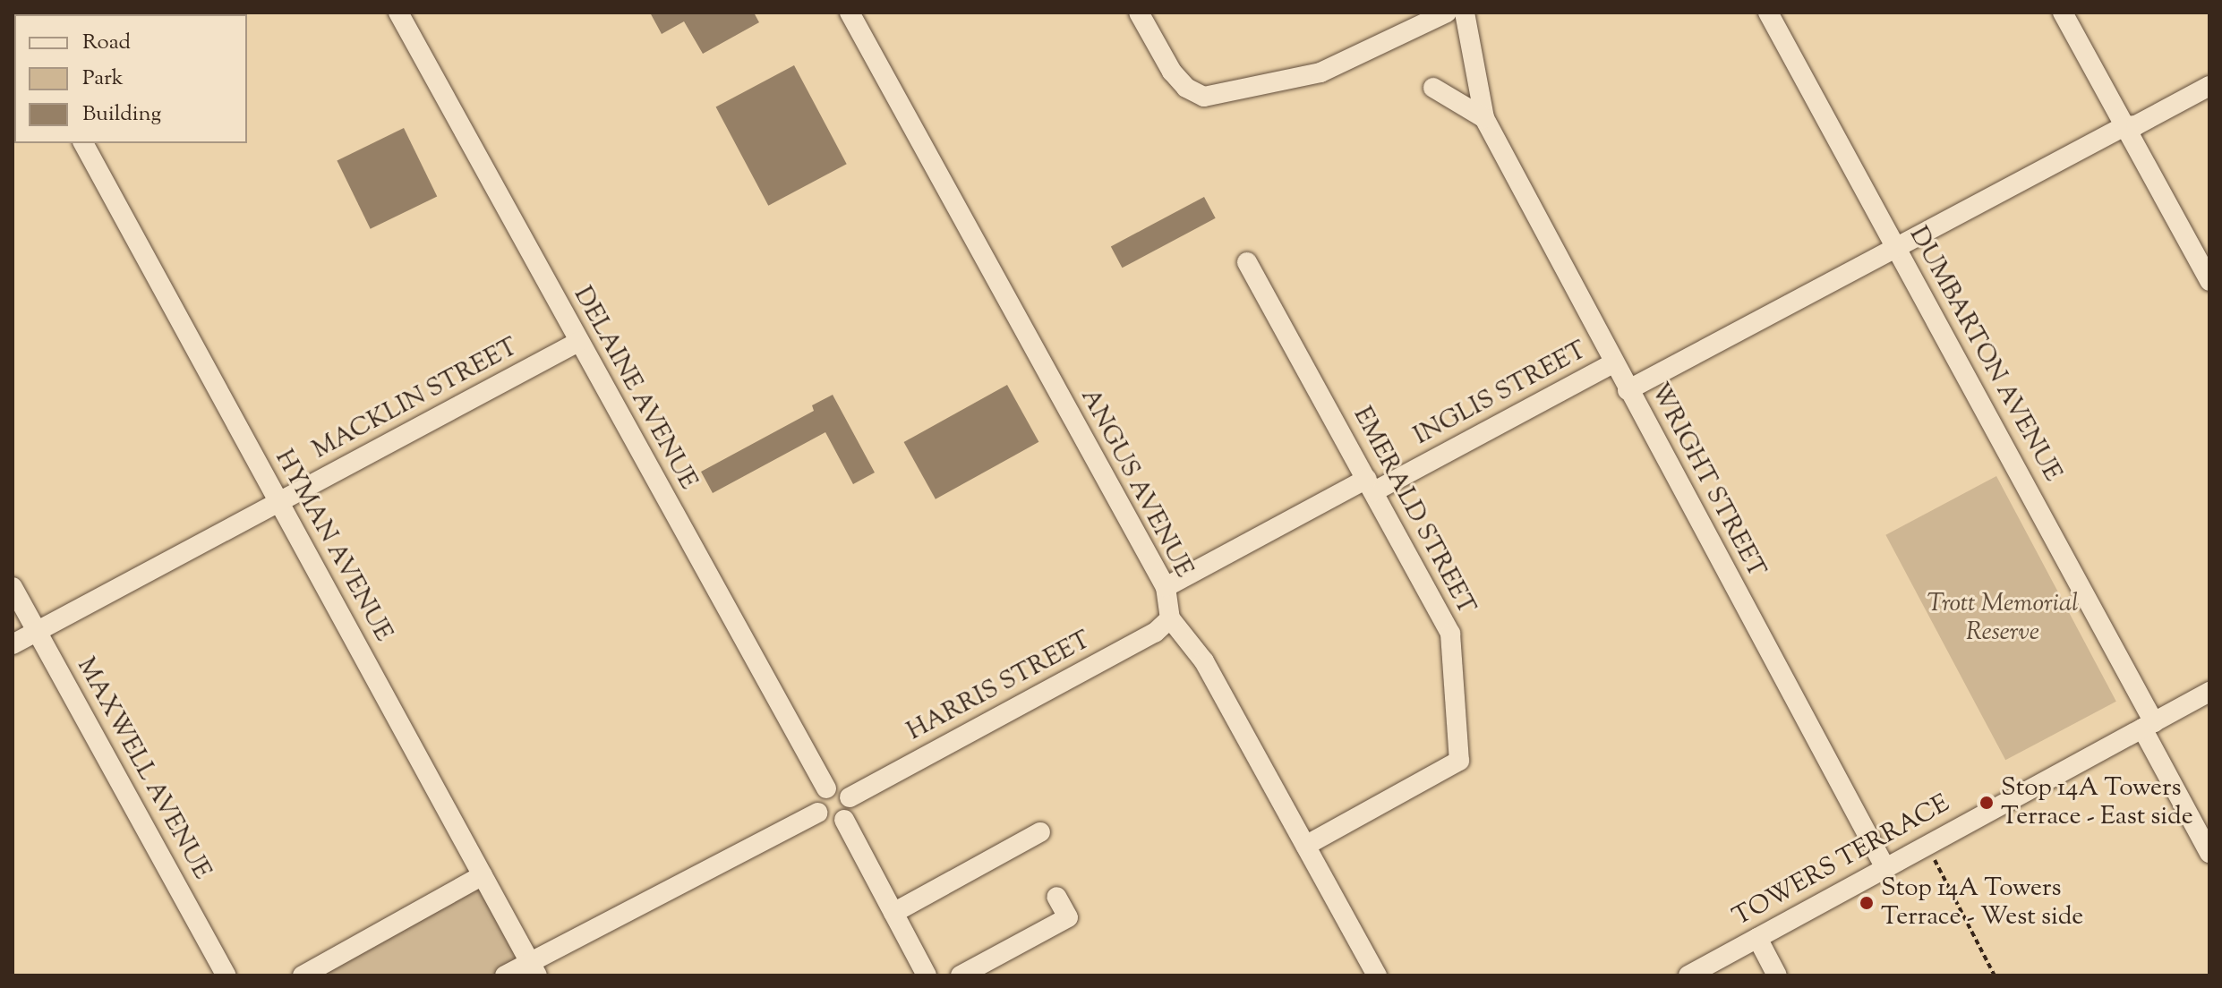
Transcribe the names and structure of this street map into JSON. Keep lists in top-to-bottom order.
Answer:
{
  "streets": {
    "street": [
      "DUMBARTON AVENUE",
      "DELAINE AVENUE",
      "INGLIS STREET",
      "MACKLIN STREET",
      "WRIGHT STREET",
      "ANGUS AVENUE",
      "EMERALD STREET",
      "HYMAN AVENUE",
      "HARRIS STREET",
      "MAXWELL AVENUE",
      "TOWERS TERRACE"
    ]
  },
  "crossings": [
    ["DUMBARTON AVENUE", "TOWERS TERRACE"],
    ["DELAINE AVENUE", "MACKLIN STREET"],
    ["DELAINE AVENUE", "HARRIS STREET"],
    ["INGLIS STREET", "WRIGHT STREET"],
    ["INGLIS STREET", "ANGUS AVENUE"],
    ["INGLIS STREET", "EMERALD STREET"],
    ["MACKLIN STREET", "HYMAN AVENUE"],
    ["MACKLIN STREET", "MAXWELL AVENUE"],
    ["WRIGHT STREET", "TOWERS TERRACE"],
    ["ANGUS AVENUE", "EMERALD STREET"],
    ["ANGUS AVENUE", "HARRIS STREET"]
  ],
  "parks": ["Trott Memorial Reserve"],
  "places": ["Stop 14A Towers Terrace - East side", "Stop 14A Towers Terrace - West side"],
  "legend": ["Road", "Park", "Building"]
}
